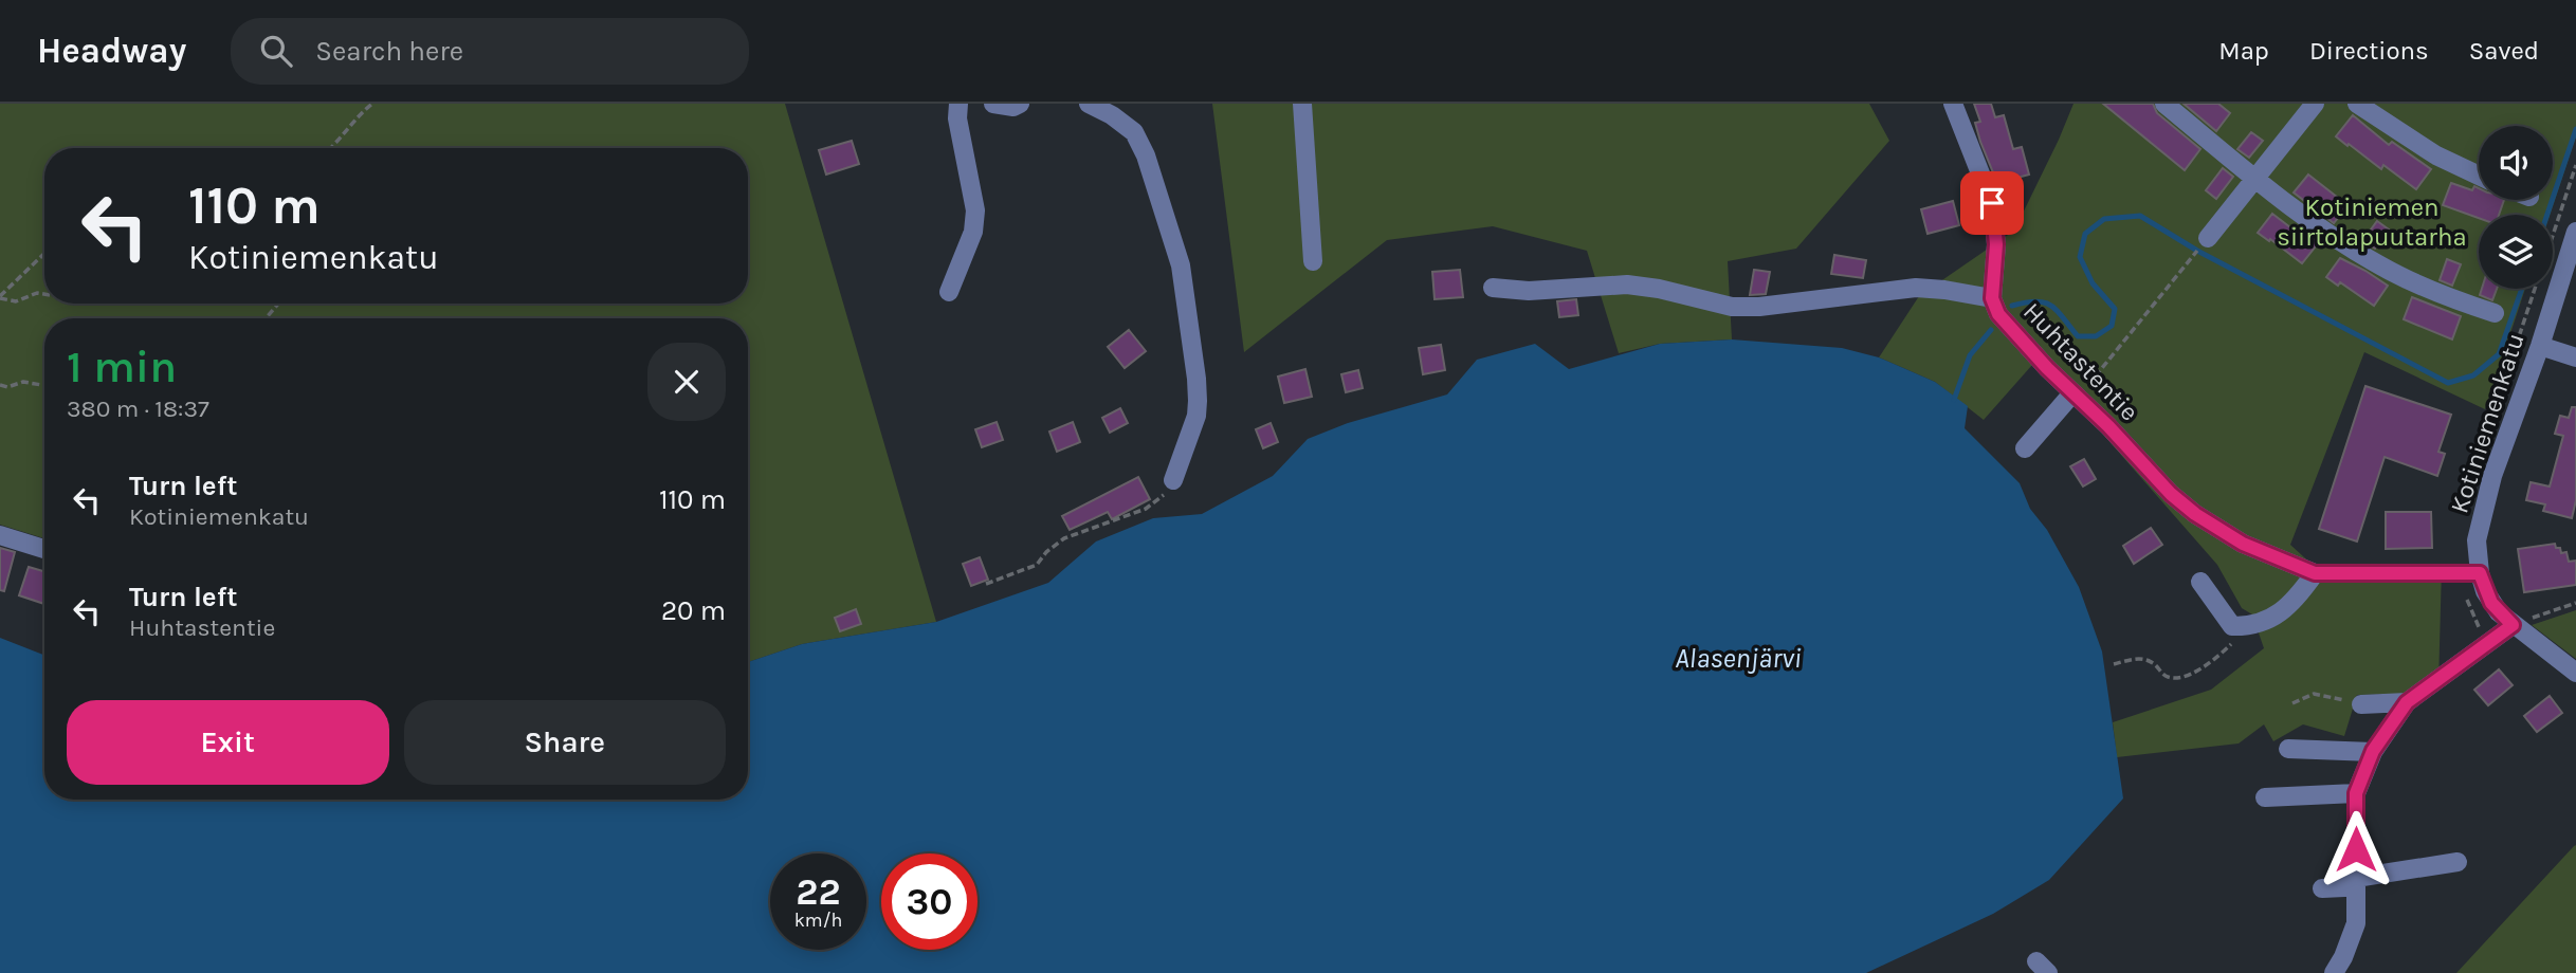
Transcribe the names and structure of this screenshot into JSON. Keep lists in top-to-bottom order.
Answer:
{
  "streets": {
    "street": ["Huhtastentie", "Kotiniemenkatu"]
  },
  "crossings": [
    ["Huhtastentie", "Kotiniemenkatu"]
  ],
  "water": ["Alasenjärvi"],
  "parks": ["Kotiniemen siirtolapuutarha"],
  "page": {
    "header": "Headway",
    "search": "Search here",
    "nav": ["Map", "Directions", "Saved"],
    "turn": ["110 m", "Kotiniemenkatu"],
    "heading": ["1 min", "380 m · 18:37"],
    "list": [
      {
        "name": "Turn left",
        "note": "Kotiniemenkatu",
        "value": "110 m"
      },
      {
        "name": "Turn left",
        "note": "Huhtastentie",
        "value": "20 m"
      }
    ],
    "buttons": ["Exit", "Share"],
    "speed": "22 km/h",
    "limit": "30"
  }
}
